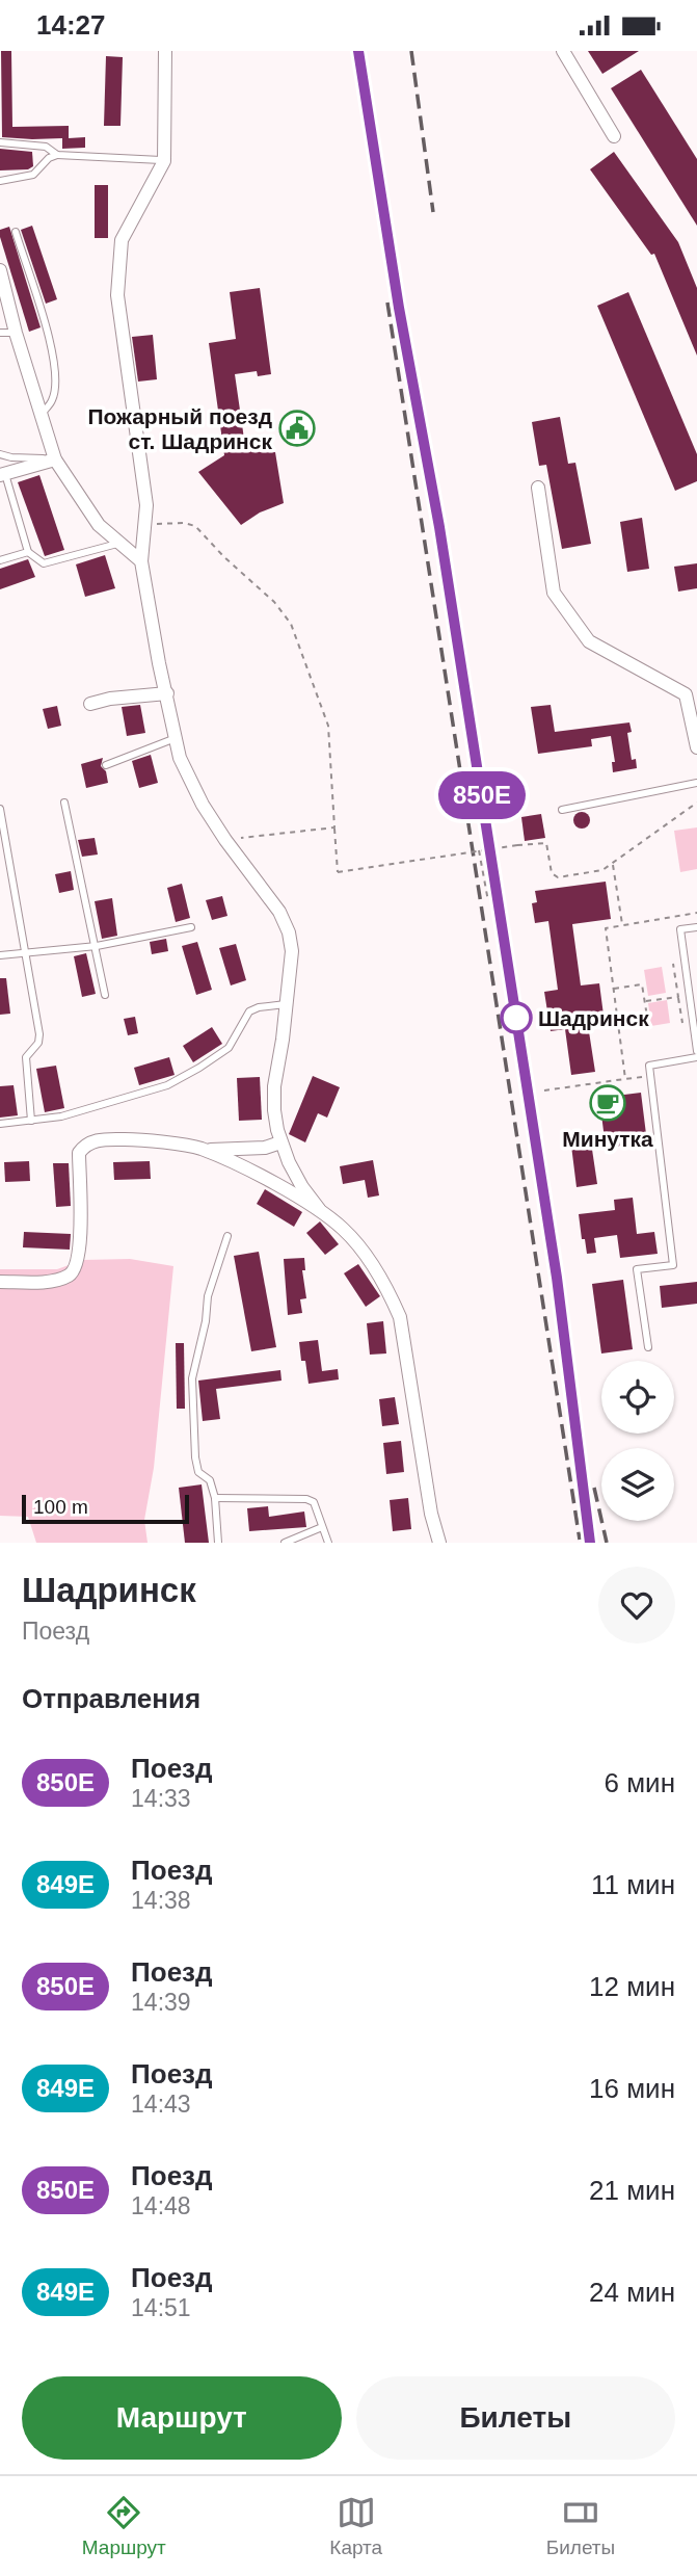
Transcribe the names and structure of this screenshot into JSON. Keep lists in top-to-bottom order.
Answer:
{
  "places": {
    "public building": ["Пожарный поезд ст. Шадринск"],
    "other": ["Шадринск"],
    "cafe": ["Минутка"]
  },
  "scale_bar": "100 m",
  "page": {
    "status": "14:27",
    "on_map": "850Е",
    "scale": "100 m",
    "heading": [
      ["Шадринск", "Поезд"],
      "Отправления"
    ],
    "list": [
      {
        "mark": "850Е",
        "name": "Поезд",
        "note": "14:33",
        "value": "6 мин"
      },
      {
        "mark": "849Е",
        "name": "Поезд",
        "note": "14:38",
        "value": "11 мин"
      },
      {
        "mark": "850Е",
        "name": "Поезд",
        "note": "14:39",
        "value": "12 мин"
      },
      {
        "mark": "849Е",
        "name": "Поезд",
        "note": "14:43",
        "value": "16 мин"
      },
      {
        "mark": "850Е",
        "name": "Поезд",
        "note": "14:48",
        "value": "21 мин"
      },
      {
        "mark": "849Е",
        "name": "Поезд",
        "note": "14:51",
        "value": "24 мин"
      }
    ],
    "buttons": ["Маршрут", "Билеты"],
    "tabs": ["Маршрут", "Карта", "Билеты"]
  }
}
